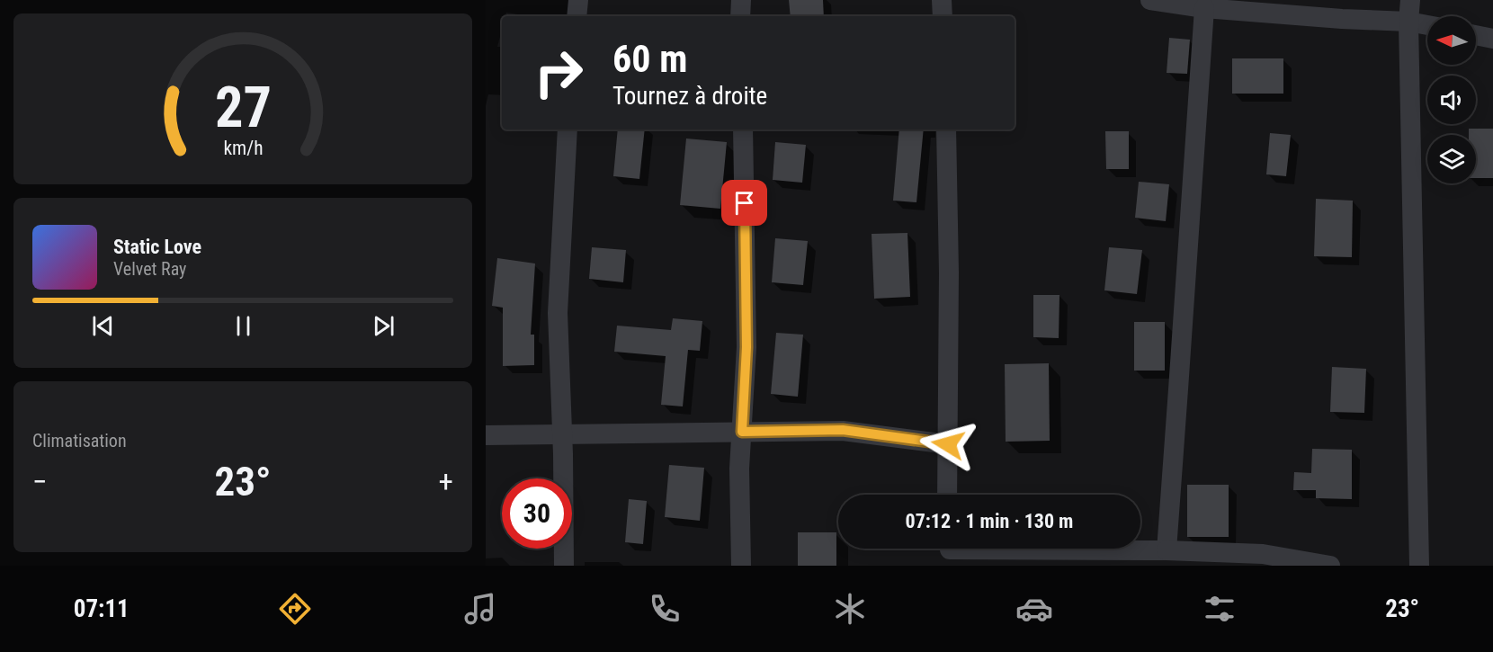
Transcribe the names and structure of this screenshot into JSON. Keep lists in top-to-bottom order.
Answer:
{
  "north": "left",
  "page": {
    "turn": ["60 m", "Tournez à droite"],
    "song": ["Static Love", "Velvet Ray"],
    "tile": "Climatisation",
    "heat": ["−", "23°", "+"],
    "limit": "30",
    "trip": "07:12 · 1 min · 130 m",
    "tabs": ["07:11", "23°"],
    "gauge": ["27", "km/h"]
  }
}
